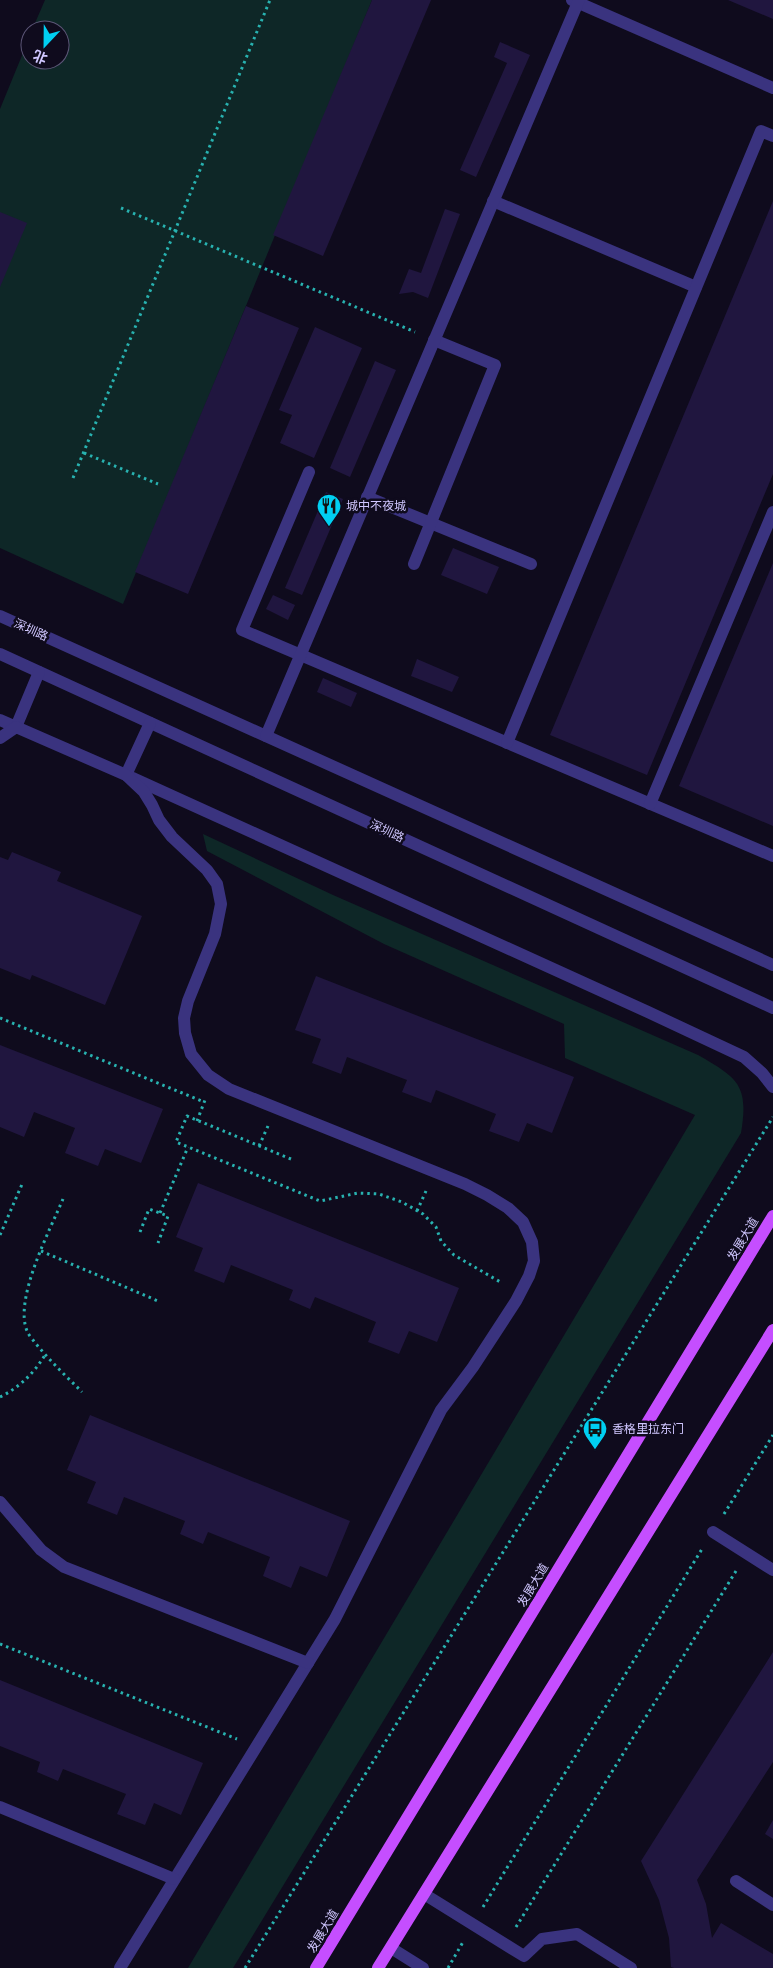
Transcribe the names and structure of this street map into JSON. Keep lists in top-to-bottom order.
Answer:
{
  "streets": {
    "main road": ["发展大道"],
    "street": ["深圳路"]
  },
  "places": {
    "restaurant": ["城中不夜城"],
    "bus stop": ["香格里拉东门"]
  },
  "north": "bottom"
}
